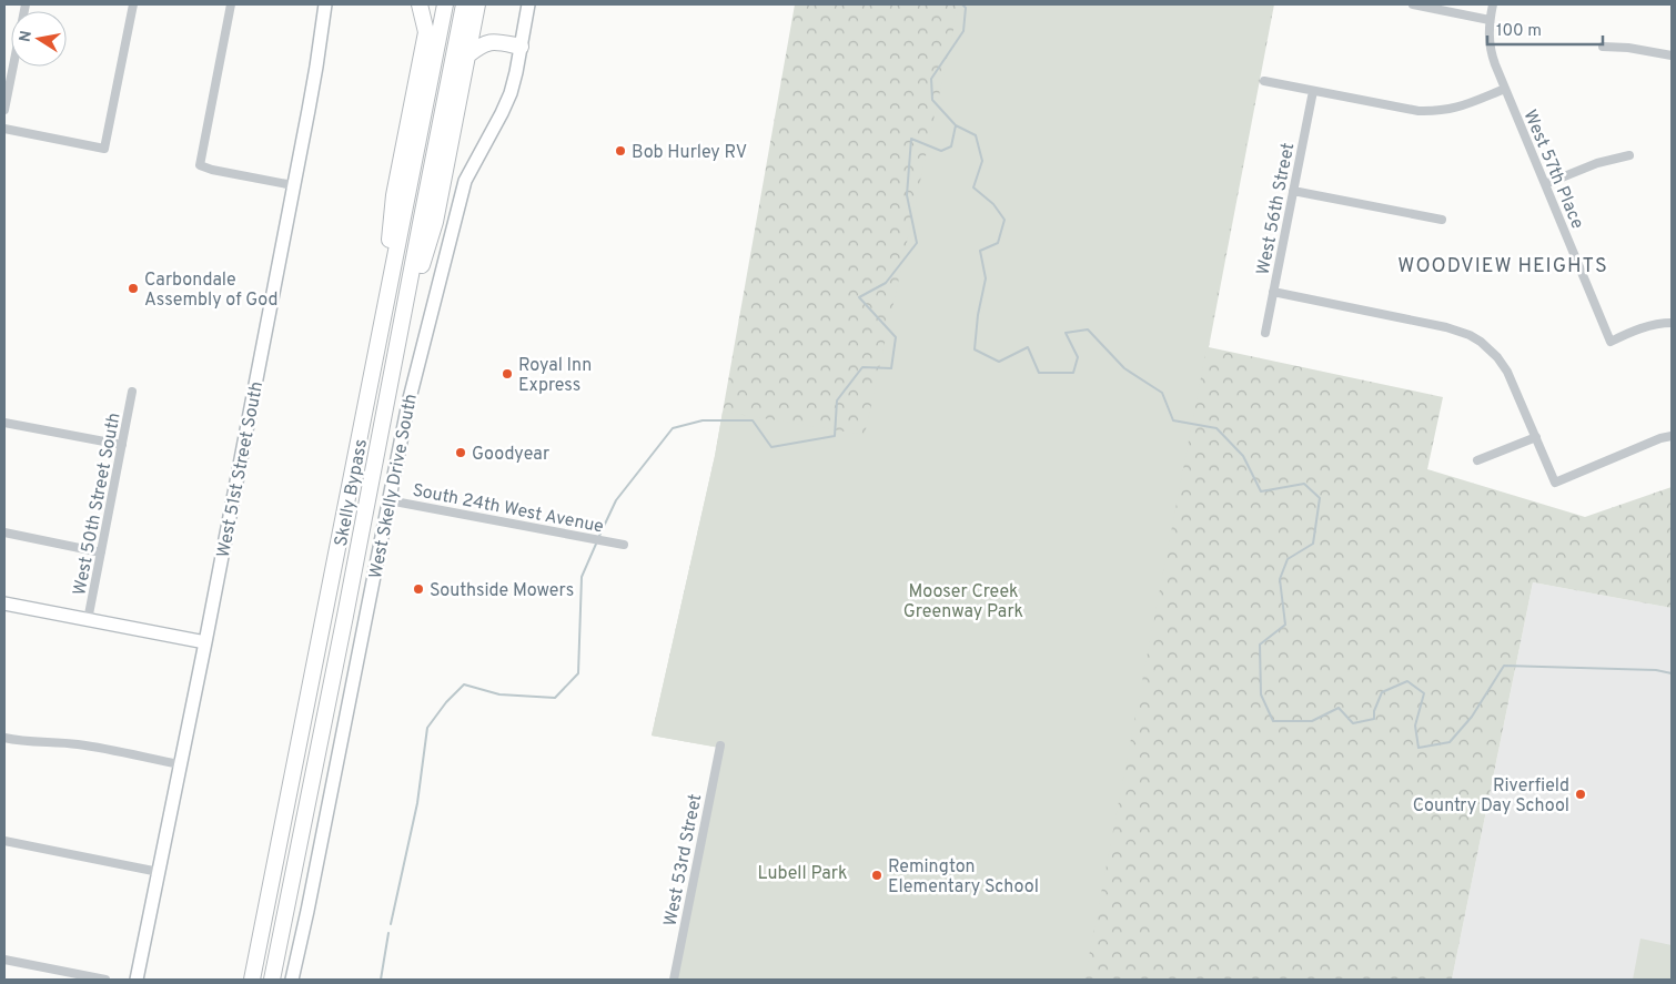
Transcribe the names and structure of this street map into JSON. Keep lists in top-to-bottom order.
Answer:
{
  "streets": {
    "highway": ["Skelly Bypass"],
    "street": [
      "West 57th Place",
      "West 56th Street",
      "West 51st Street South",
      "West Skelly Drive South",
      "West 50th Street South",
      "South 24th West Avenue",
      "West 53rd Street"
    ]
  },
  "crossings": [
    ["West Skelly Drive South", "South 24th West Avenue"]
  ],
  "districts": ["WOODVIEW HEIGHTS"],
  "parks": ["Mooser Creek Greenway Park", "Lubell Park"],
  "places": [
    "Bob Hurley RV",
    "Carbondale Assembly of God",
    "Royal Inn Express",
    "Goodyear",
    "Southside Mowers",
    "Riverfield Country Day School",
    "Remington Elementary School"
  ],
  "scale_bar": "100 m",
  "north": "left"
}
